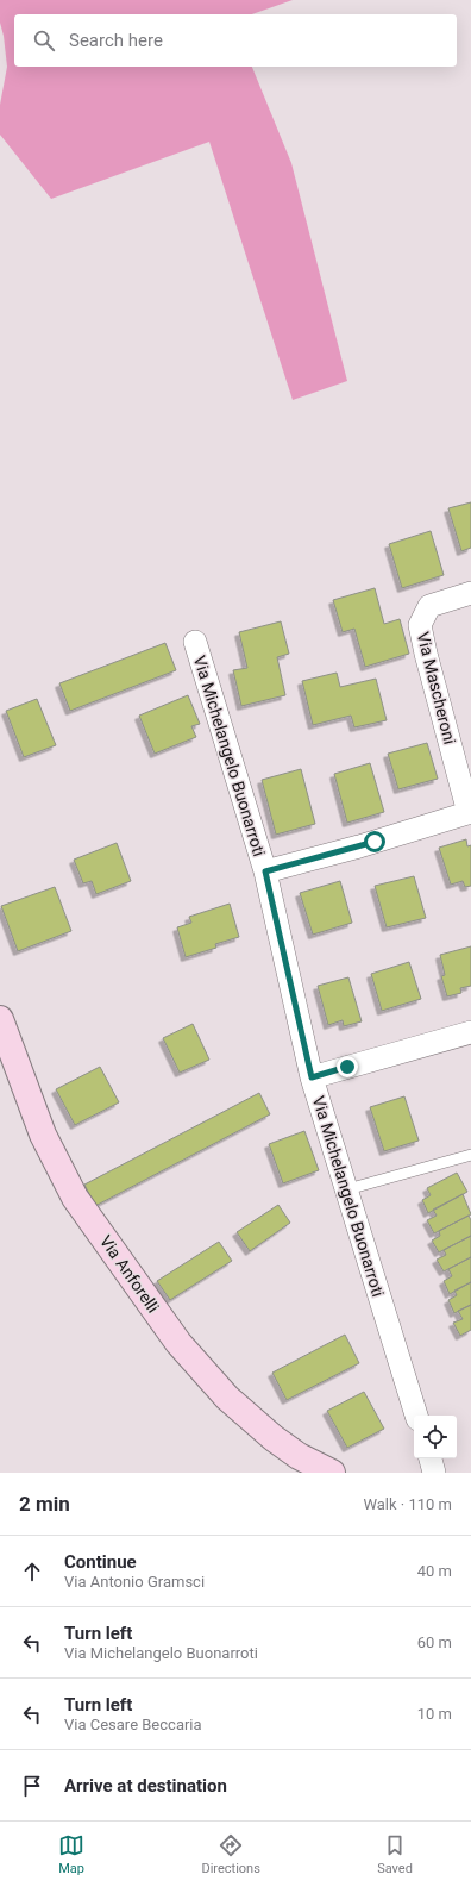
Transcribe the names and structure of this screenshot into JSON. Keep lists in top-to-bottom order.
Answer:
{
  "streets": {
    "street": ["Via Mascheroni", "Via Michelangelo Buonarroti", "Via Anforelli"]
  },
  "page": {
    "search": "Search here",
    "heading": ["2 min", "Walk · 110 m"],
    "list": [
      ["Continue", "Via Antonio Gramsci", "40 m"],
      ["Turn left", "Via Michelangelo Buonarroti", "60 m"],
      ["Turn left", "Via Cesare Beccaria", "10 m"],
      "Arrive at destination"
    ],
    "nav": ["Map", "Directions", "Saved"]
  }
}
